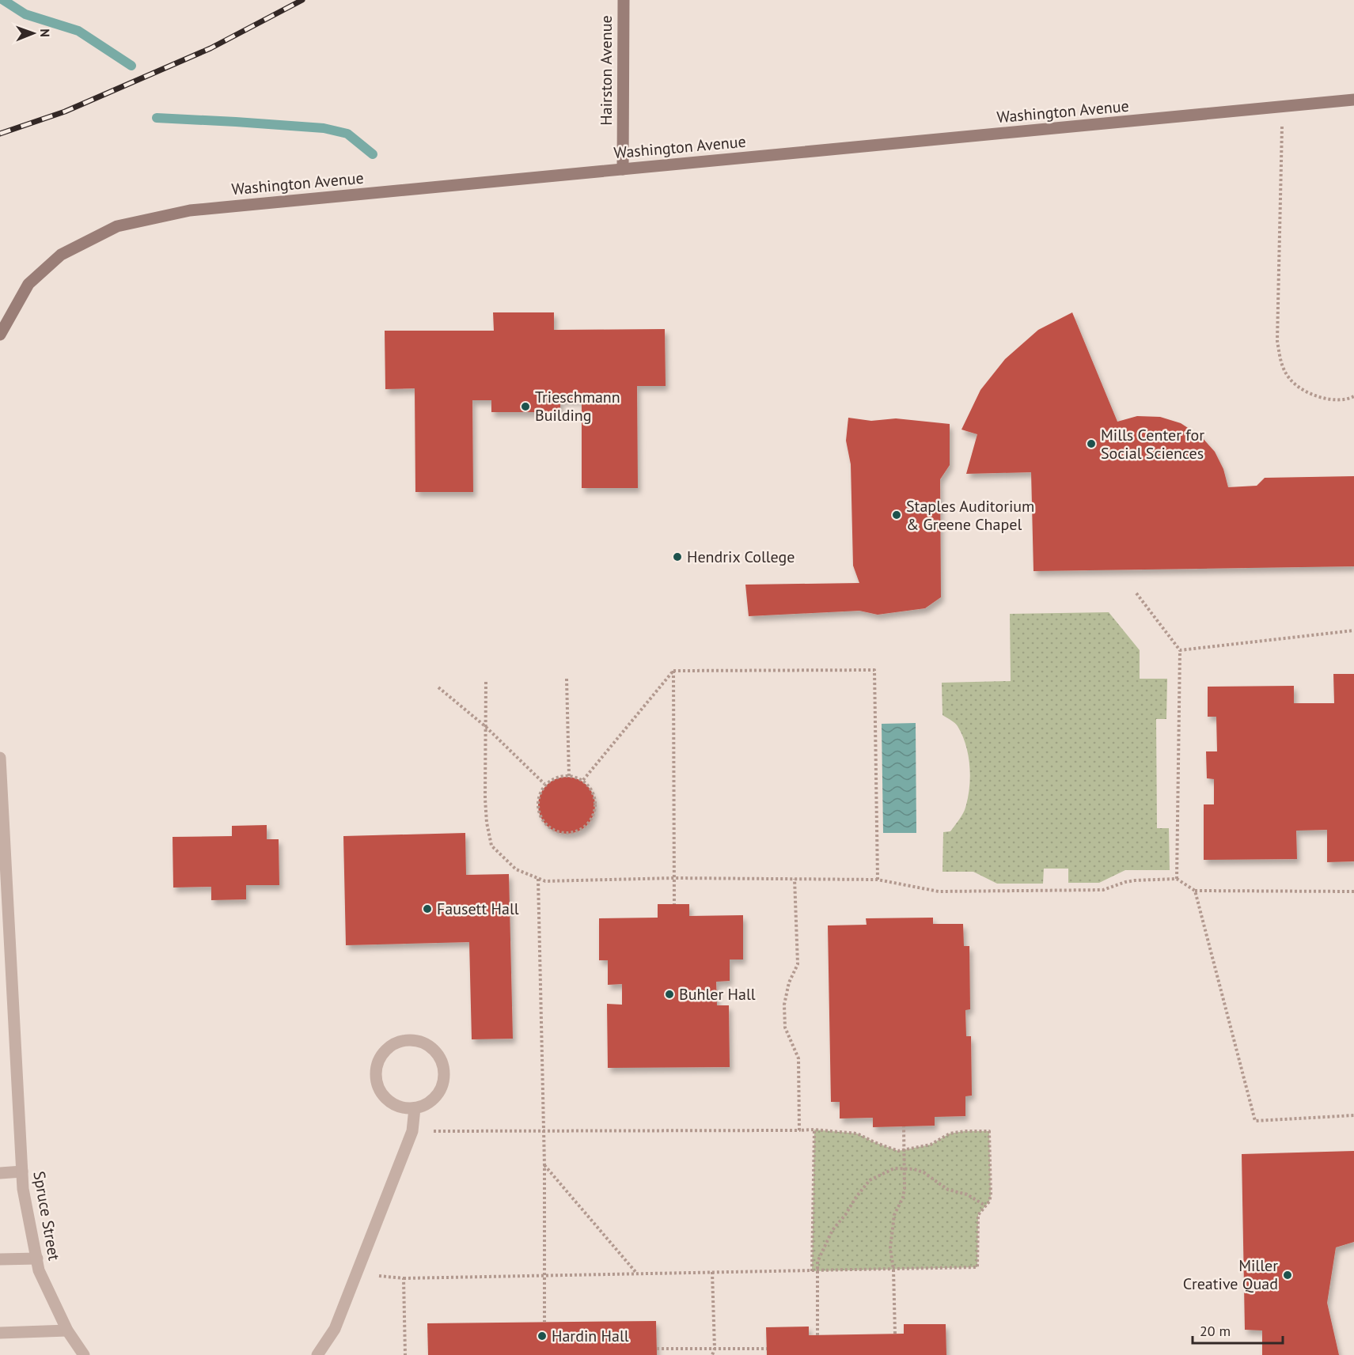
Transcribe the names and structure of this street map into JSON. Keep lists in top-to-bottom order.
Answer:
{
  "streets": {
    "street": ["Hairston Avenue", "Washington Avenue", "Spruce Street"]
  },
  "crossings": [
    ["Hairston Avenue", "Washington Avenue"]
  ],
  "places": [
    "Trieschmann Building",
    "Mills Center for Social Sciences",
    "Staples Auditorium & Greene Chapel",
    "Hendrix College",
    "Fausett Hall",
    "Buhler Hall",
    "Miller Creative Quad",
    "Hardin Hall"
  ],
  "scale_bar": "20 m",
  "north": "right"
}
